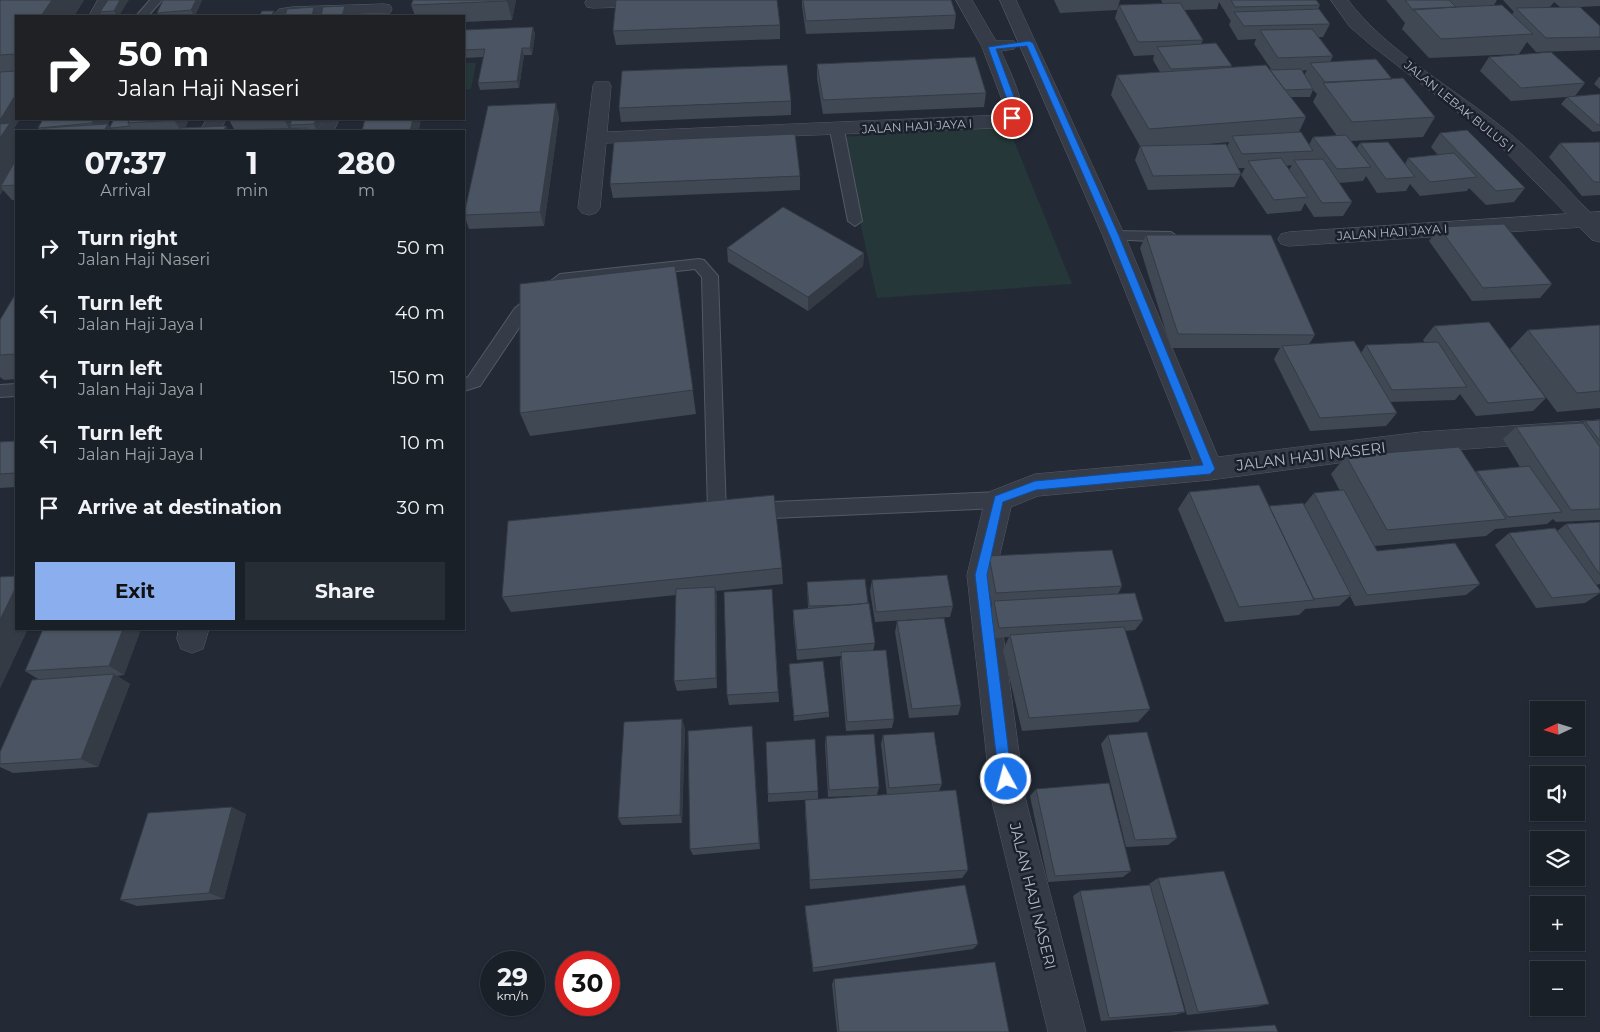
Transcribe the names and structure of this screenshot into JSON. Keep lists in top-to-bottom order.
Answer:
{
  "streets": {
    "street": ["JALAN LEBAK BULUS I", "JALAN HAJI JAYA I", "JALAN HAJI NASERI"]
  },
  "crossings": [
    ["JALAN LEBAK BULUS I", "JALAN HAJI JAYA I"]
  ],
  "north": "left",
  "page": {
    "turn": ["50 m", "Jalan Haji Naseri"],
    "eta": [
      "07:37",
      "Arrival",
      "1",
      "min",
      "280",
      "m"
    ],
    "list": [
      {
        "name": "Turn right",
        "note": "Jalan Haji Naseri",
        "value": "50 m"
      },
      {
        "name": "Turn left",
        "note": "Jalan Haji Jaya I",
        "value": "40 m"
      },
      {
        "name": "Turn left",
        "note": "Jalan Haji Jaya I",
        "value": "150 m"
      },
      {
        "name": "Turn left",
        "note": "Jalan Haji Jaya I",
        "value": "10 m"
      },
      {
        "name": "Arrive at destination",
        "value": "30 m"
      }
    ],
    "buttons": ["Exit", "Share"],
    "map_buttons": ["+", "−"],
    "speed": "29 km/h",
    "limit": "30"
  }
}
